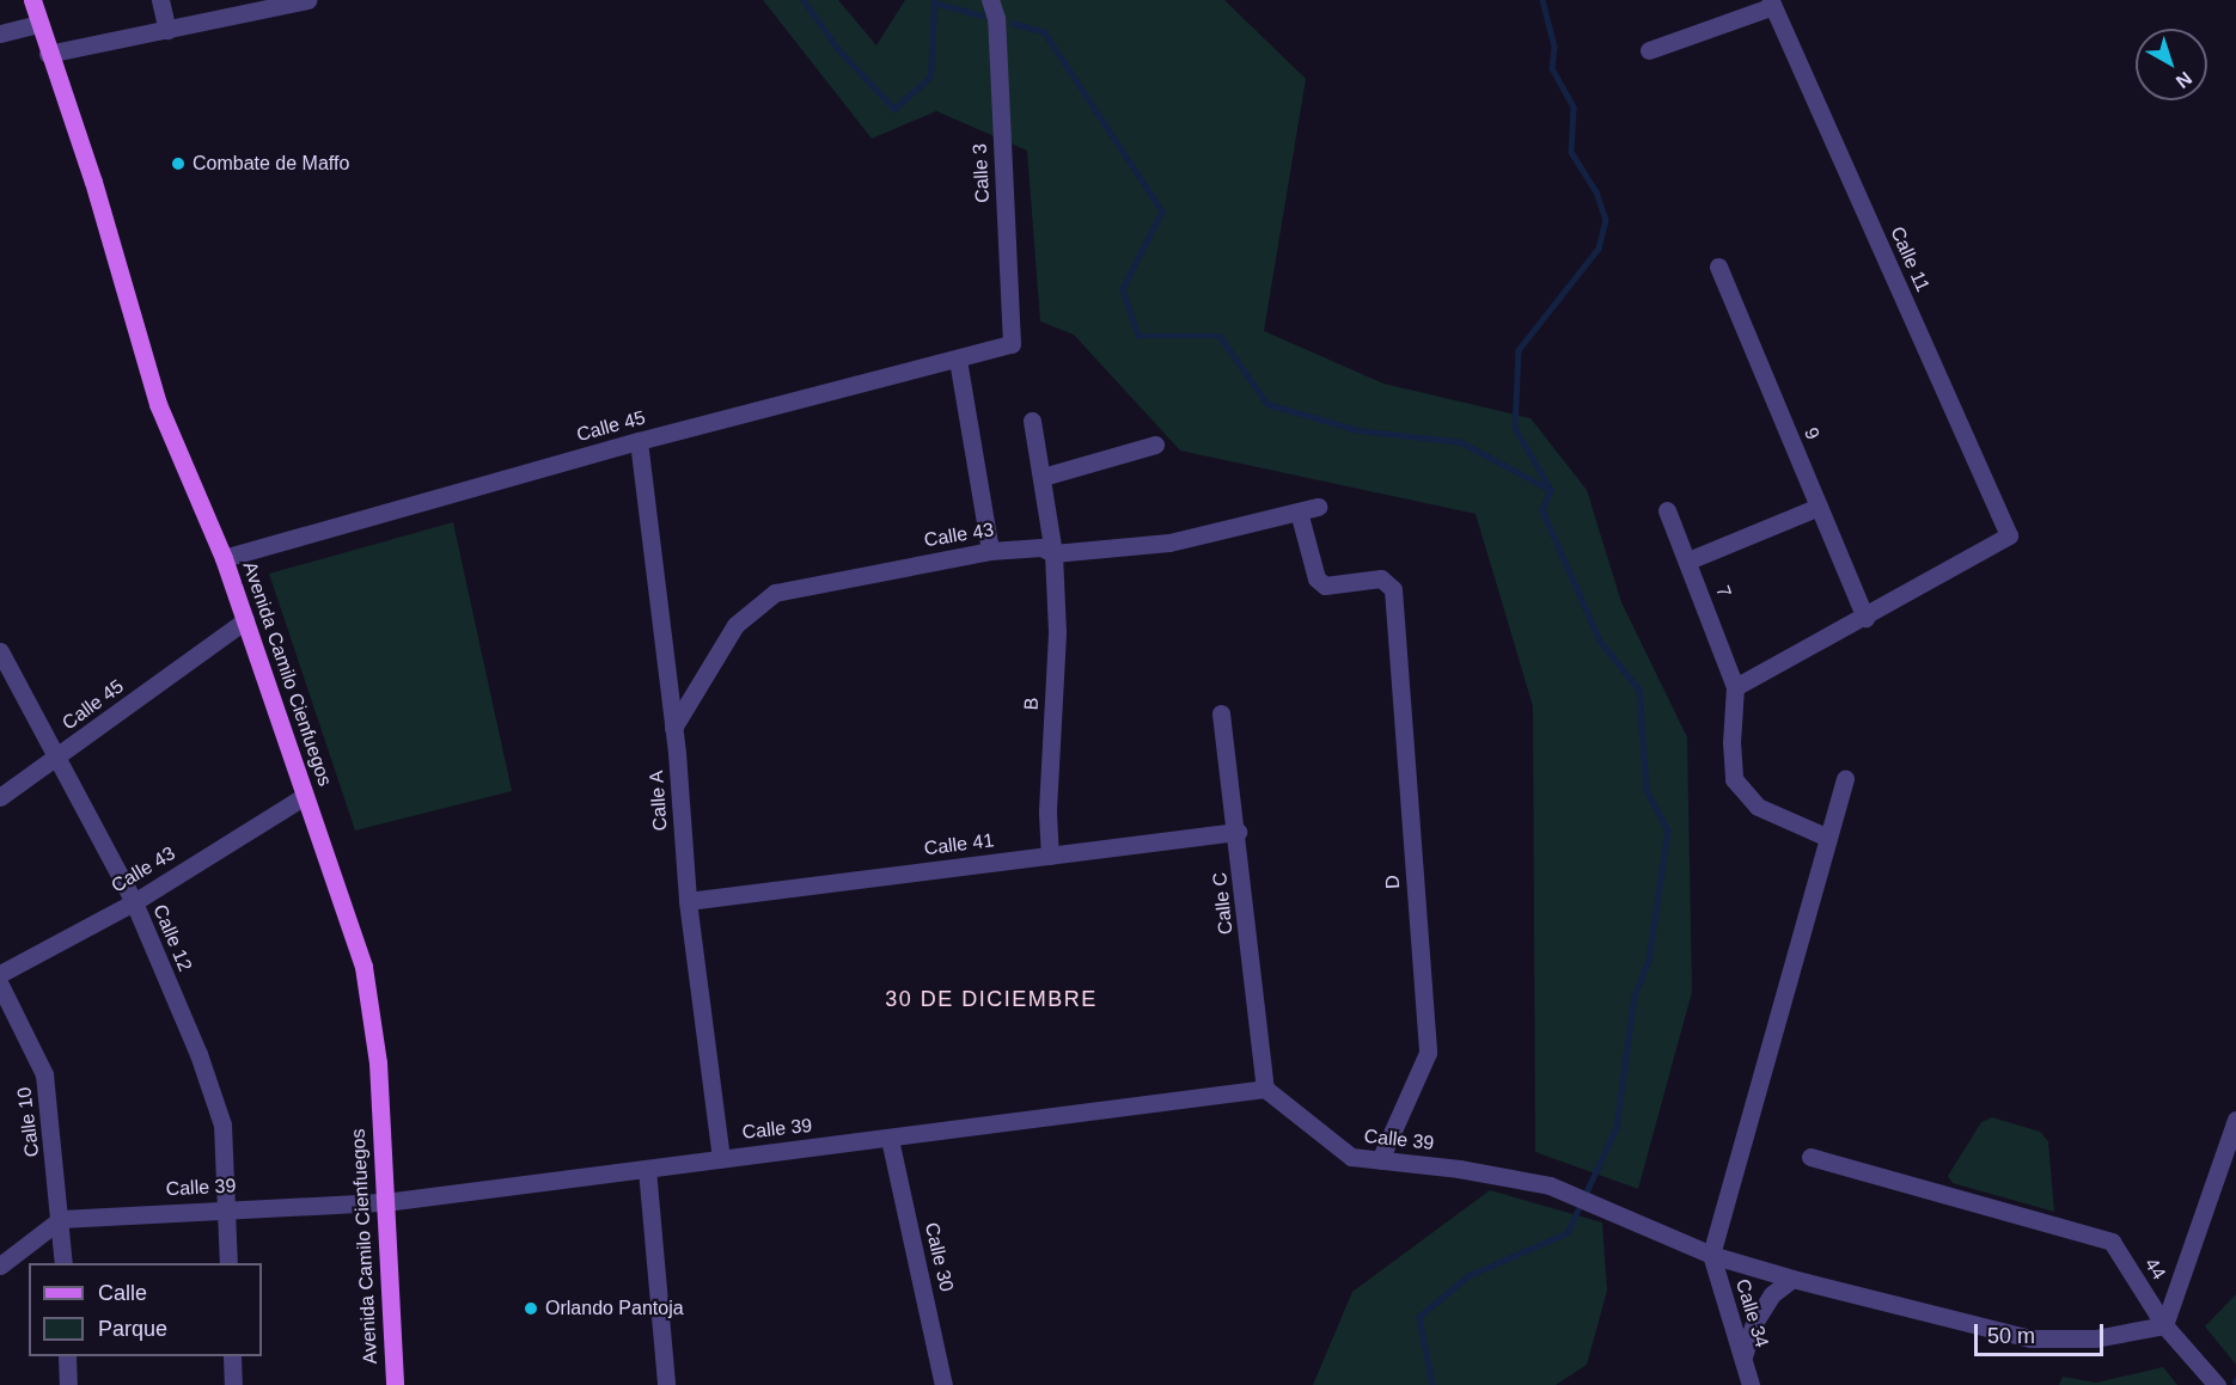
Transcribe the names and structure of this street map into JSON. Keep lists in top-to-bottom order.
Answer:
{
  "streets": {
    "main road": ["Avenida Camilo Cienfuegos"],
    "street": [
      "Calle 3",
      "Calle 11",
      "Calle 45",
      "9",
      "Calle 43",
      "7",
      "B",
      "Calle A",
      "Calle 41",
      "D",
      "Calle C",
      "Calle 12",
      "Calle 10",
      "Calle 39",
      "Calle 30",
      "44",
      "Calle 34"
    ]
  },
  "crossings": [
    ["Calle 3", "Calle 45"],
    ["Calle 11", "9"],
    ["Calle 45", "Avenida Camilo Cienfuegos"],
    ["Calle 45", "Calle A"],
    ["Calle 45", "Calle 12"],
    ["Calle 43", "Avenida Camilo Cienfuegos"],
    ["Calle 43", "B"],
    ["Calle 43", "Calle A"],
    ["Calle 43", "D"],
    ["Calle 43", "Calle 12"],
    ["Avenida Camilo Cienfuegos", "Calle 39"],
    ["B", "Calle 41"],
    ["Calle A", "Calle 41"],
    ["Calle A", "Calle 39"],
    ["Calle 41", "Calle C"],
    ["D", "Calle 39"],
    ["Calle C", "Calle 39"],
    ["Calle 12", "Calle 39"],
    ["Calle 10", "Calle 39"],
    ["Calle 39", "Calle 30"],
    ["Calle 39", "44"],
    ["Calle 39", "Calle 34"]
  ],
  "districts": ["30 DE DICIEMBRE"],
  "places": ["Combate de Maffo", "Orlando Pantoja"],
  "legend": ["Calle", "Parque"],
  "scale_bar": "50 m",
  "north": "bottom right"
}
